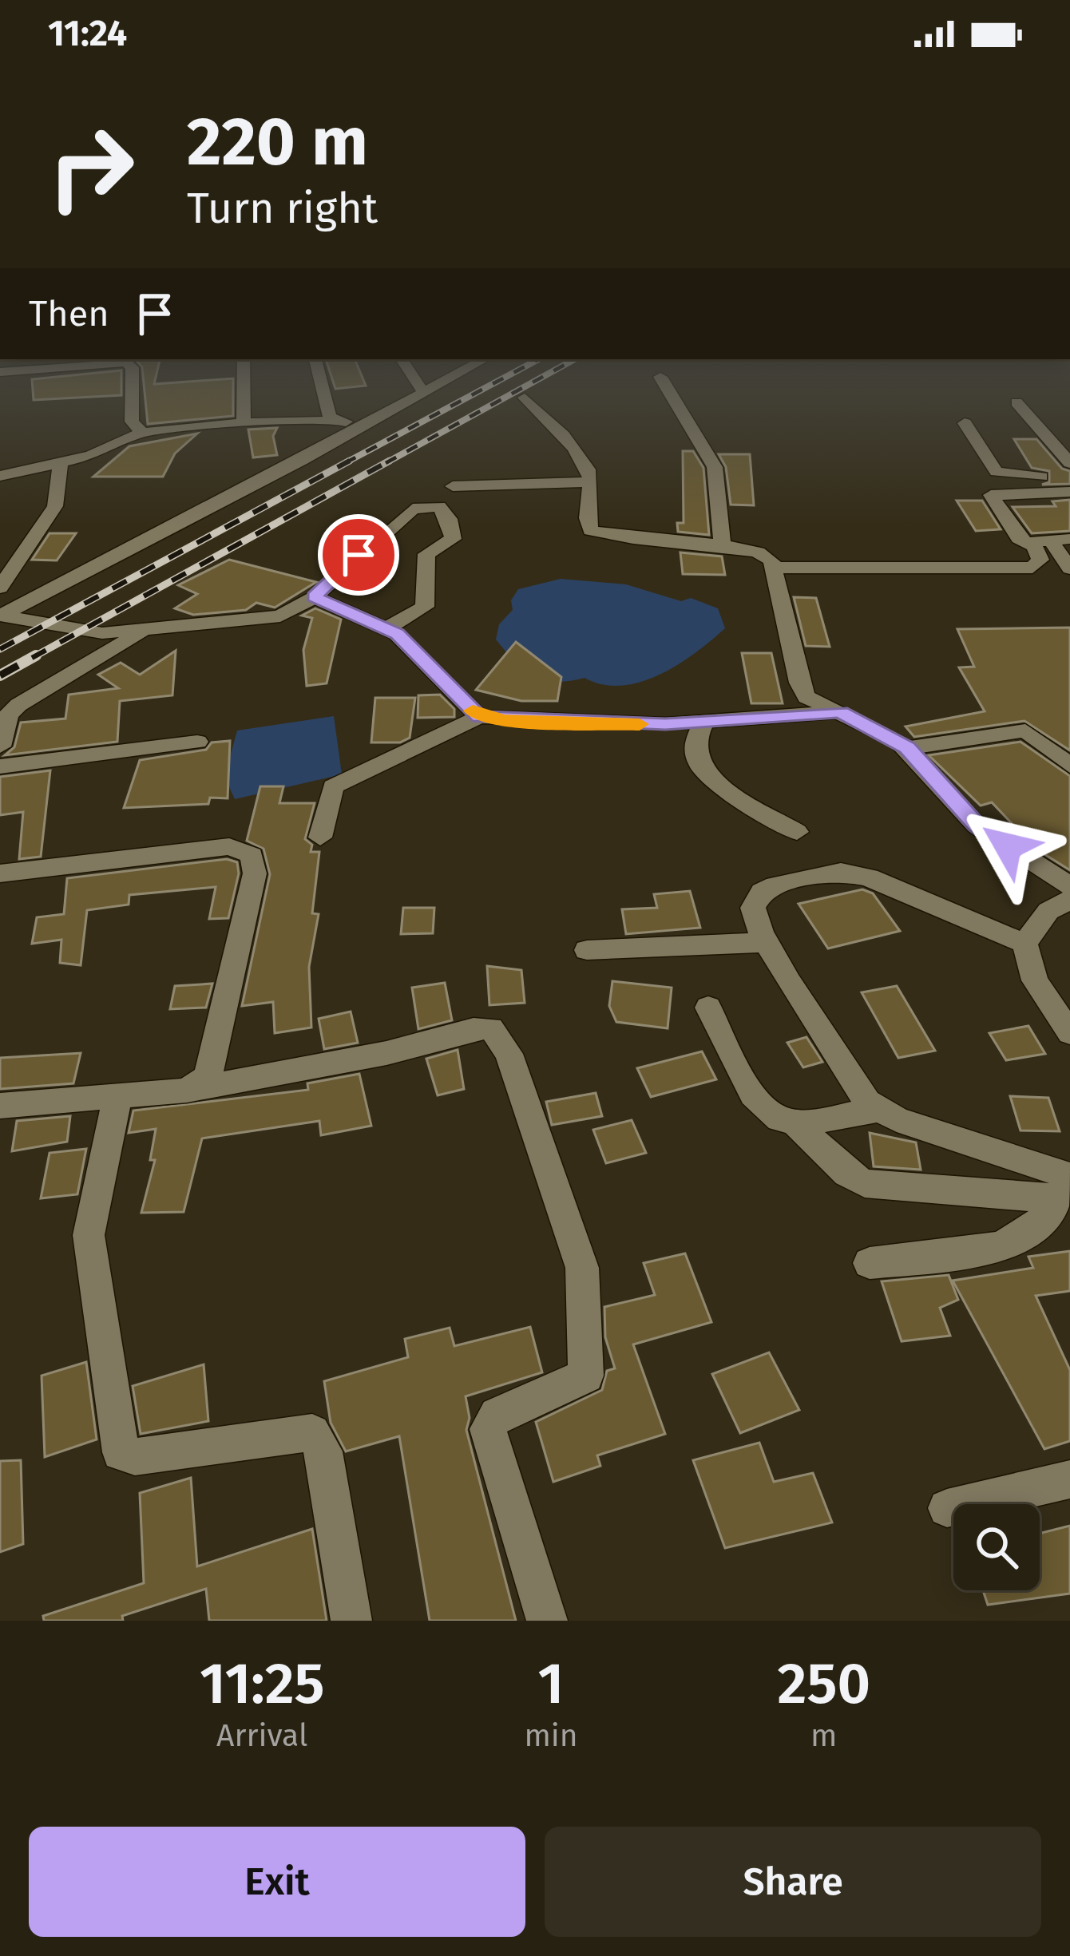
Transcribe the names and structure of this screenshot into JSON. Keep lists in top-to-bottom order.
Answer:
{
  "page": {
    "status": "11:24",
    "turn": ["220 m", "Turn right"],
    "then": "Then",
    "eta": [
      "11:25",
      "Arrival",
      "1",
      "min",
      "250",
      "m"
    ],
    "buttons": ["Exit", "Share"]
  }
}
